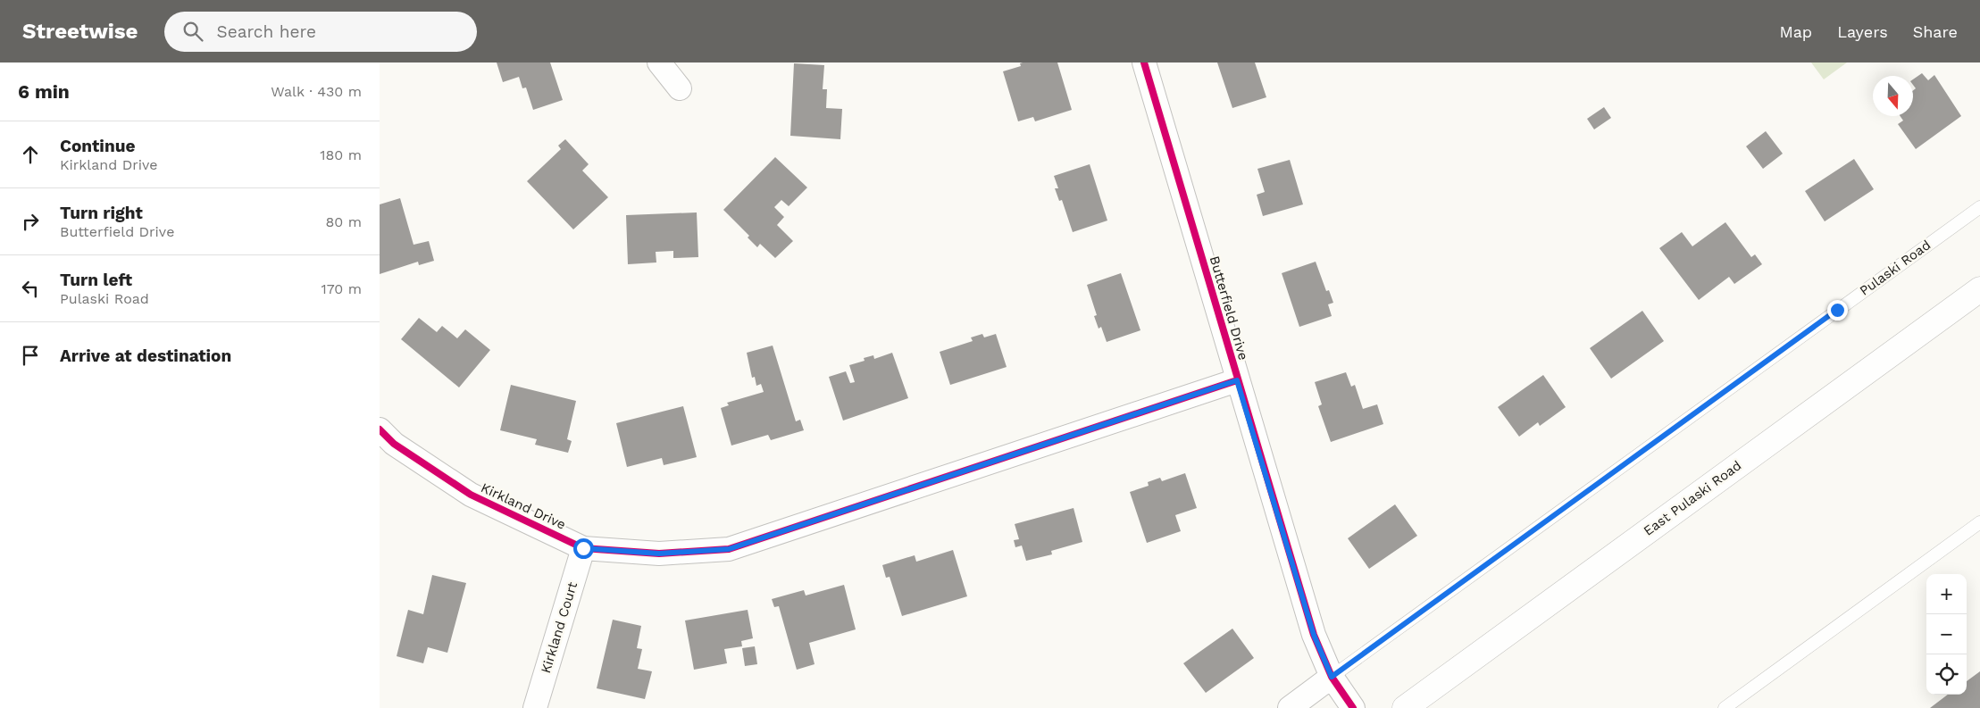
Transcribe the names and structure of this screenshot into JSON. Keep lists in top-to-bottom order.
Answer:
{
  "streets": {
    "main road": ["East Pulaski Road"],
    "street": [
      "Pulaski Road",
      "Butterfield Drive",
      "Kirkland Drive",
      "Kirkland Court"
    ]
  },
  "crossings": [
    ["Pulaski Road", "Butterfield Drive"],
    ["Butterfield Drive", "Kirkland Drive"],
    ["Kirkland Drive", "Kirkland Court"]
  ],
  "north": "bottom",
  "page": {
    "header": "Streetwise",
    "search": "Search here",
    "nav": ["Map", "Layers", "Share"],
    "heading": ["6 min", "Walk · 430 m"],
    "list": [
      ["Continue", "Kirkland Drive", "180 m"],
      ["Turn right", "Butterfield Drive", "80 m"],
      ["Turn left", "Pulaski Road", "170 m"],
      "Arrive at destination"
    ],
    "map_buttons": ["+", "−"]
  }
}
